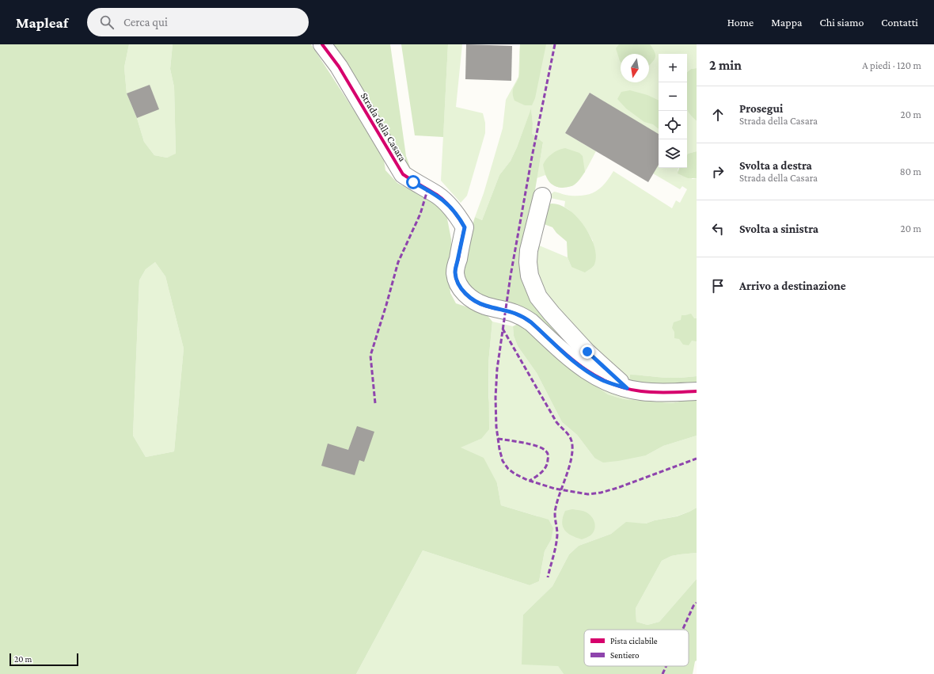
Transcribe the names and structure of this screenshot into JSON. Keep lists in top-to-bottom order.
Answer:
{
  "streets": {
    "street": ["Strada della Casara"]
  },
  "legend": ["Pista ciclabile", "Sentiero"],
  "scale_bar": "20 m",
  "north": "bottom",
  "page": {
    "header": "Mapleaf",
    "search": "Cerca qui",
    "nav": [
      "Home",
      "Mappa",
      "Chi siamo",
      "Contatti"
    ],
    "heading": ["2 min", "A piedi · 120 m"],
    "map_buttons": ["+", "−"],
    "list": [
      ["Prosegui", "Strada della Casara", "20 m"],
      ["Svolta a destra", "Strada della Casara", "80 m"],
      ["Svolta a sinistra", "20 m"],
      "Arrivo a destinazione"
    ],
    "scale": "20 m"
  }
}
